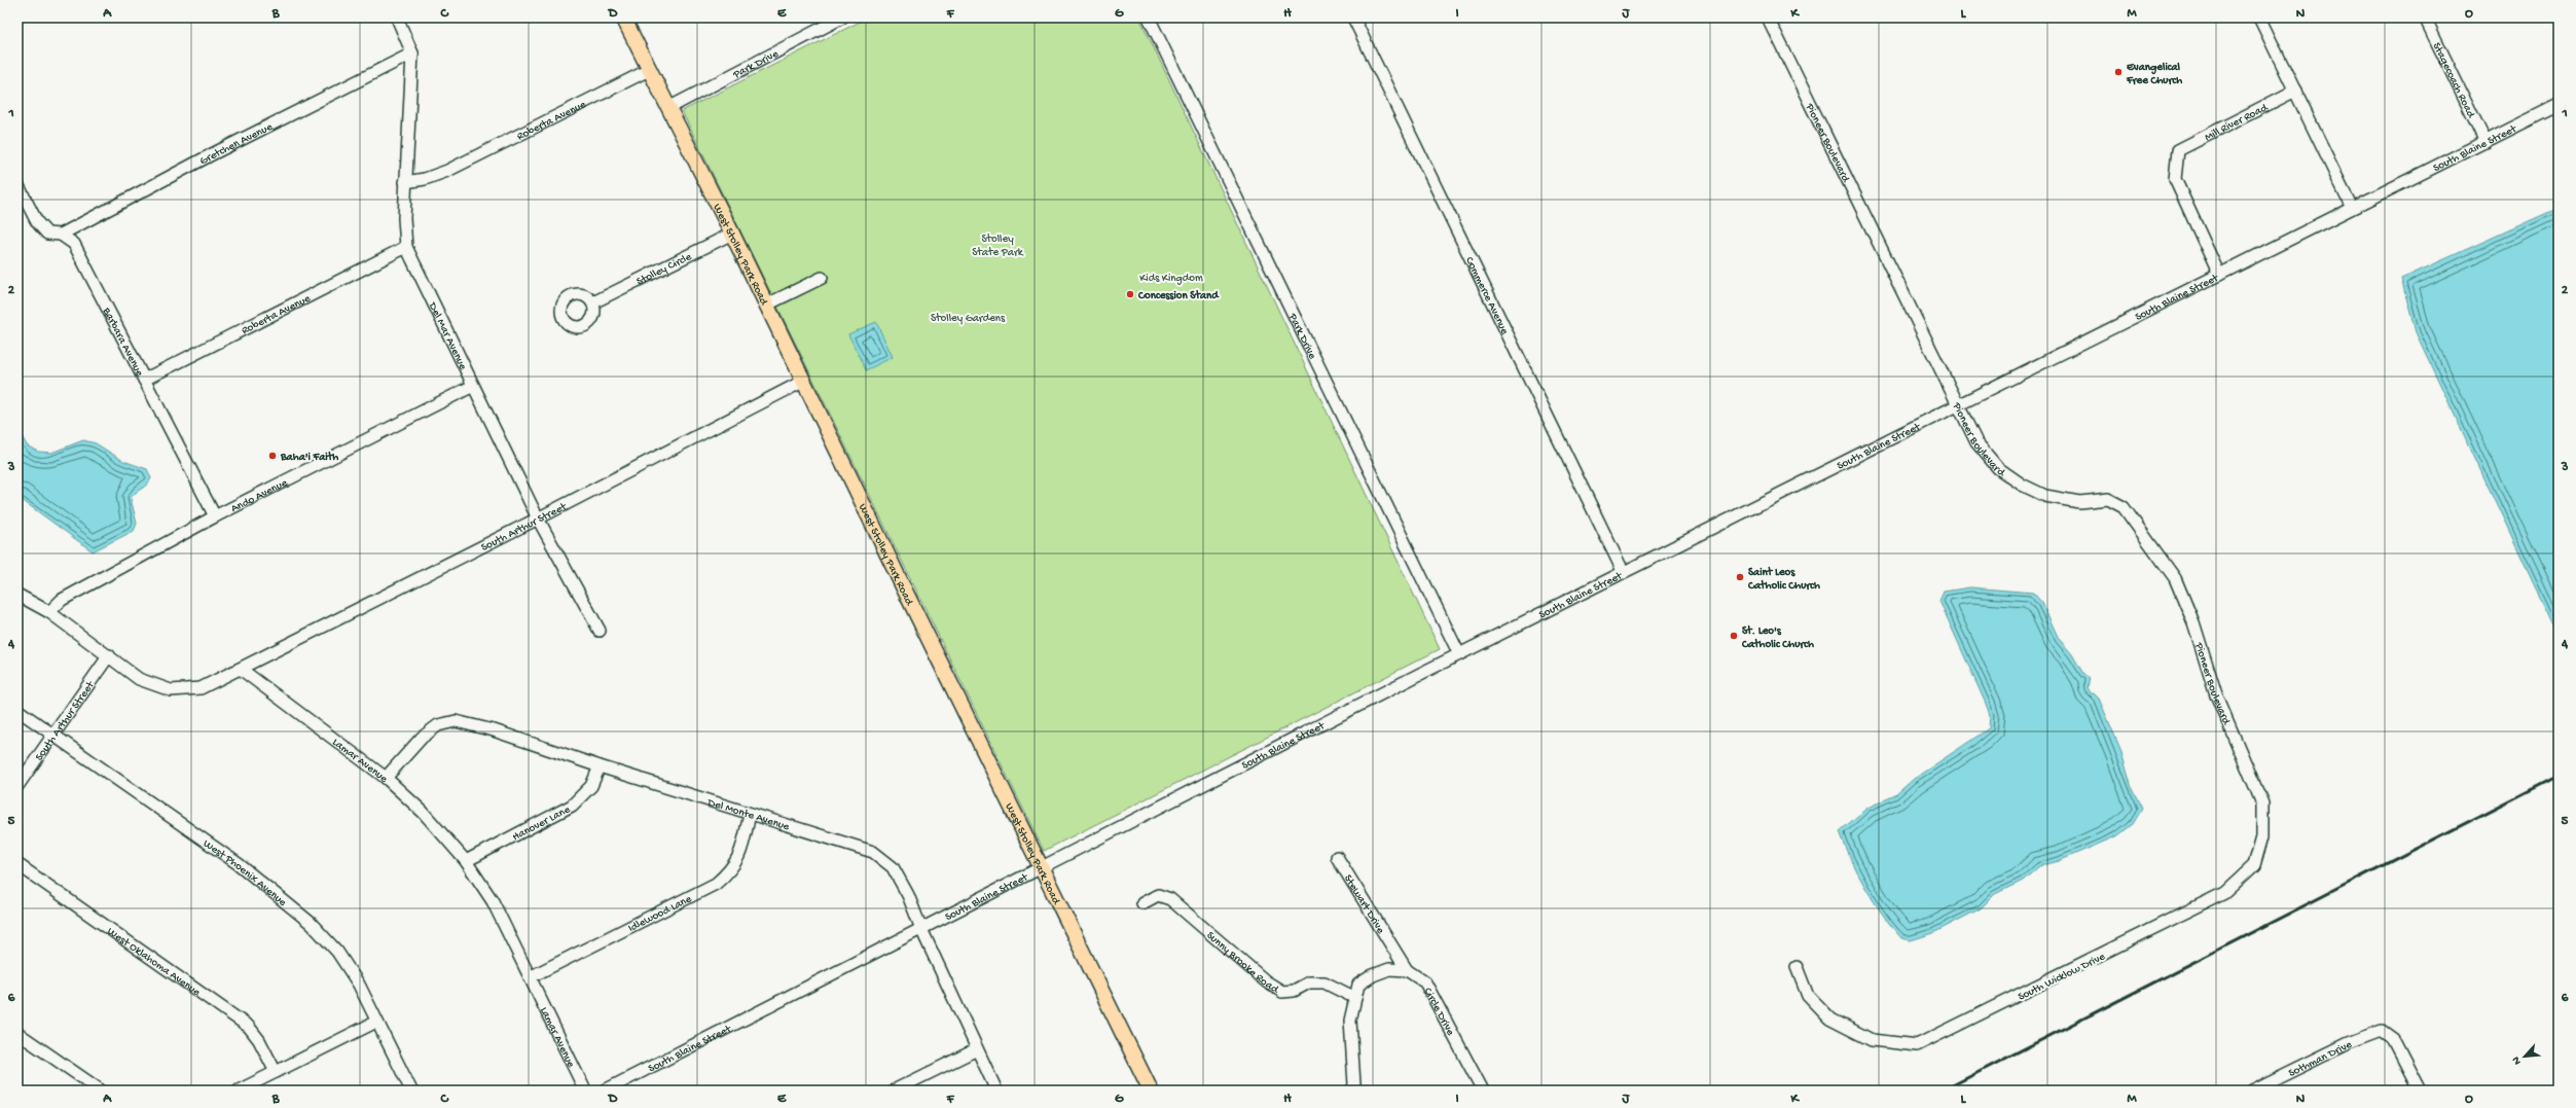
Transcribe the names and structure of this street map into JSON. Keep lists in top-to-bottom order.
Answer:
{
  "streets": {
    "main road": ["West Stolley Park Road"],
    "street": [
      "Park Drive",
      "Stagecoach Road",
      "Roberta Avenue",
      "Mill River Road",
      "Pioneer Boulevard",
      "Gretchen Avenue",
      "South Blaine Street",
      "Stolley Circle",
      "Commerce Avenue",
      "Del Mar Avenue",
      "Barbara Avenue",
      "Ando Avenue",
      "South Arthur Street",
      "Lamar Avenue",
      "Del Monte Avenue",
      "Hanover Lane",
      "West Phoenix Avenue",
      "Stewart Drive",
      "Idlewood Lane",
      "Sunny Brooke Road",
      "West Oklahoma Avenue",
      "South Wicklow Drive",
      "Circle Drive",
      "Sothman Drive"
    ]
  },
  "crossings": [
    ["Park Drive", "South Blaine Street"],
    ["Park Drive", "West Stolley Park Road"],
    ["Stagecoach Road", "South Blaine Street"],
    ["Roberta Avenue", "West Stolley Park Road"],
    ["Roberta Avenue", "Del Mar Avenue"],
    ["Roberta Avenue", "Barbara Avenue"],
    ["Mill River Road", "South Blaine Street"],
    ["Pioneer Boulevard", "South Blaine Street"],
    ["Pioneer Boulevard", "South Wicklow Drive"],
    ["Gretchen Avenue", "Del Mar Avenue"],
    ["Gretchen Avenue", "Barbara Avenue"],
    ["South Blaine Street", "West Stolley Park Road"],
    ["South Blaine Street", "Commerce Avenue"],
    ["South Blaine Street", "Del Monte Avenue"],
    ["West Stolley Park Road", "Stolley Circle"],
    ["West Stolley Park Road", "South Arthur Street"],
    ["Del Mar Avenue", "Ando Avenue"],
    ["Del Mar Avenue", "South Arthur Street"],
    ["Barbara Avenue", "Ando Avenue"],
    ["South Arthur Street", "Lamar Avenue"],
    ["South Arthur Street", "West Phoenix Avenue"],
    ["Lamar Avenue", "Del Monte Avenue"],
    ["Lamar Avenue", "Hanover Lane"],
    ["Lamar Avenue", "Idlewood Lane"],
    ["Del Monte Avenue", "Hanover Lane"],
    ["Del Monte Avenue", "Idlewood Lane"],
    ["Stewart Drive", "Circle Drive"]
  ],
  "parks": ["Stolley State Park", "Kids Kingdom", "Stolley Gardens"],
  "places": [
    "Evangelical Free Church",
    "Concession Stand",
    "Baha'i Faith",
    "Saint Leos Catholic Church",
    "St. Leo's Catholic Church"
  ],
  "north": "bottom left",
  "grid": {
    "columns": [
      "A",
      "B",
      "C",
      "D",
      "E",
      "F",
      "G",
      "H",
      "I",
      "J",
      "K",
      "L",
      "M",
      "N",
      "O"
    ],
    "rows": [
      "1",
      "2",
      "3",
      "4",
      "5",
      "6"
    ]
  }
}
